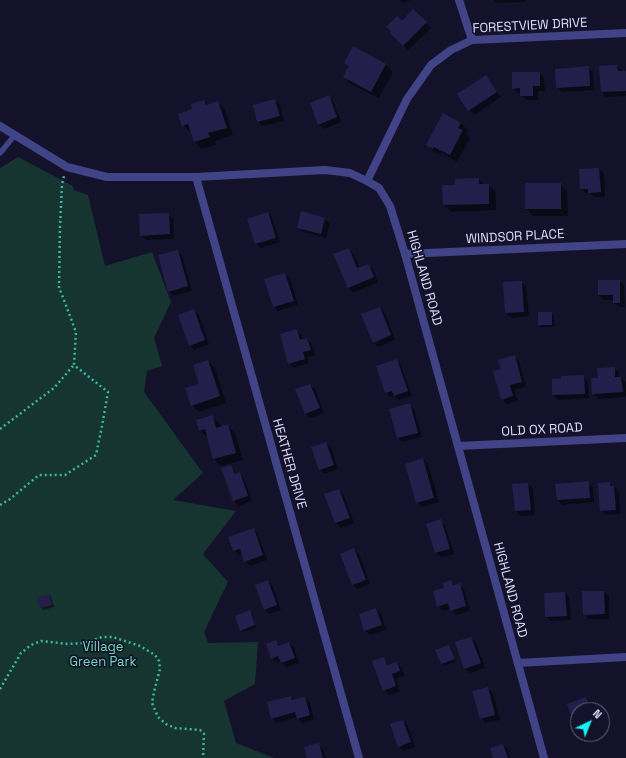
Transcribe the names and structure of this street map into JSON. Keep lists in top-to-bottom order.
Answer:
{
  "streets": {
    "street": [
      "FORESTVIEW DRIVE",
      "WINDSOR PLACE",
      "HIGHLAND ROAD",
      "OLD OX ROAD",
      "HEATHER DRIVE"
    ]
  },
  "crossings": [
    ["FORESTVIEW DRIVE", "HIGHLAND ROAD"],
    ["WINDSOR PLACE", "HIGHLAND ROAD"],
    ["HIGHLAND ROAD", "OLD OX ROAD"],
    ["HIGHLAND ROAD", "HEATHER DRIVE"]
  ],
  "parks": ["Village Green Park"],
  "north": "top right"
}
